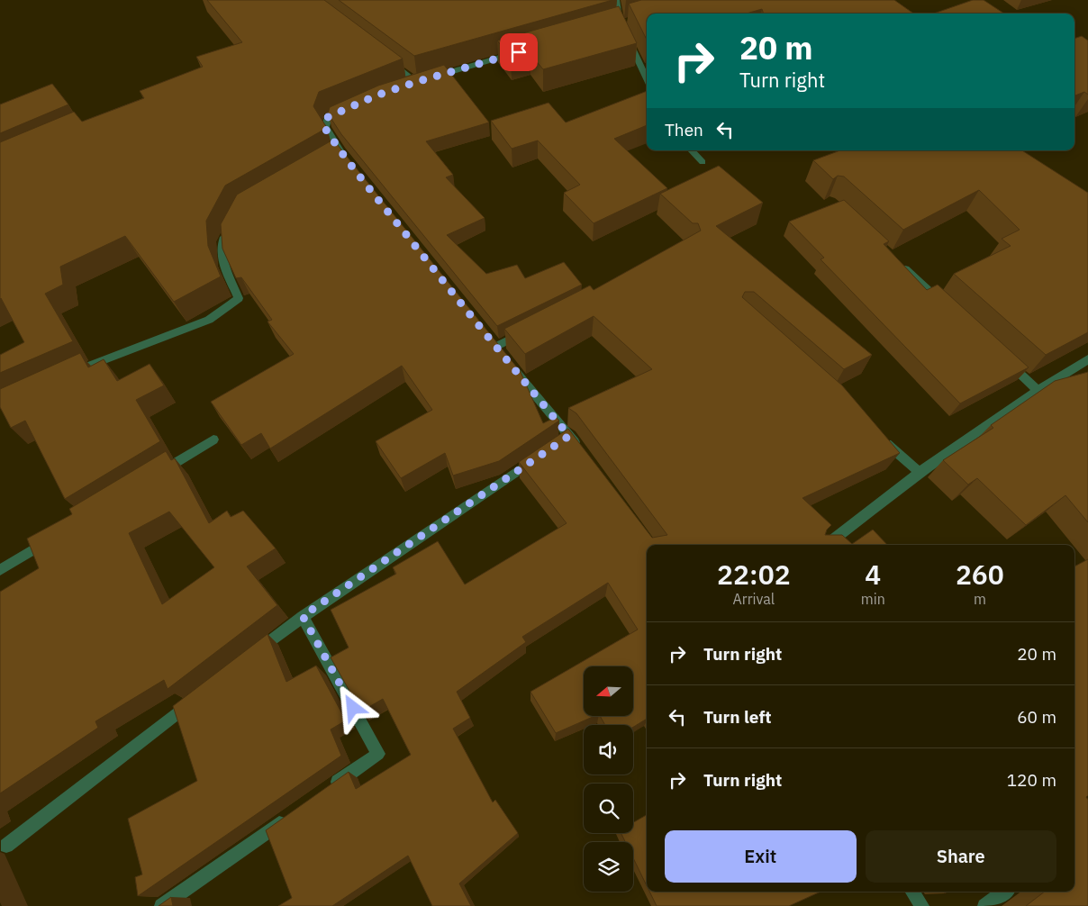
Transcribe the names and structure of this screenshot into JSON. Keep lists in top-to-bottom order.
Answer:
{
  "north": "left",
  "page": {
    "turn": ["20 m", "Turn right"],
    "then": "Then",
    "eta": [
      "22:02",
      "Arrival",
      "4",
      "min",
      "260",
      "m"
    ],
    "list": [
      {
        "name": "Turn right",
        "value": "20 m"
      },
      {
        "name": "Turn left",
        "value": "60 m"
      },
      {
        "name": "Turn right",
        "value": "120 m"
      }
    ],
    "buttons": ["Exit", "Share"]
  }
}
